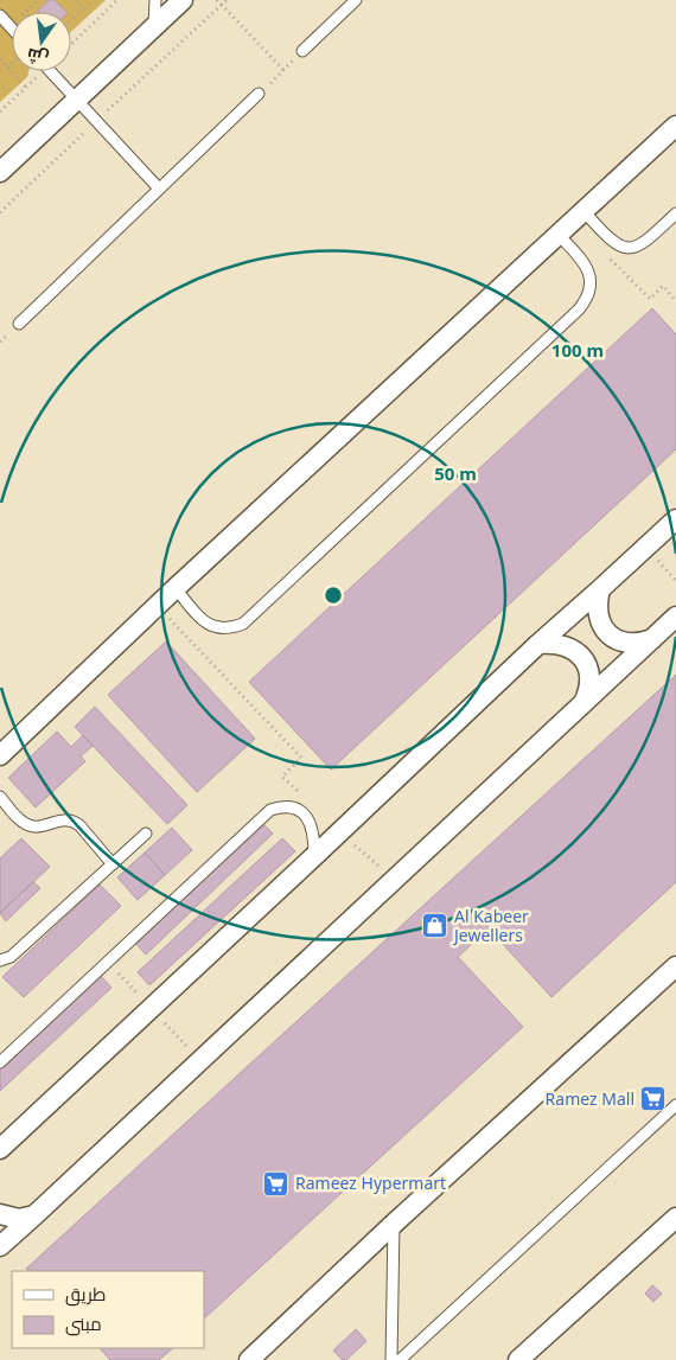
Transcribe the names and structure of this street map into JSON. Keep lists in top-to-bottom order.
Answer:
{
  "places": {
    "shop": ["Al Kabeer Jewellers"],
    "supermarket": ["Ramez Mall", "Rameez Hypermart"]
  },
  "legend": ["طريق", "مبنى"],
  "north": "bottom",
  "rings": ["100 m", "50 m"]
}
